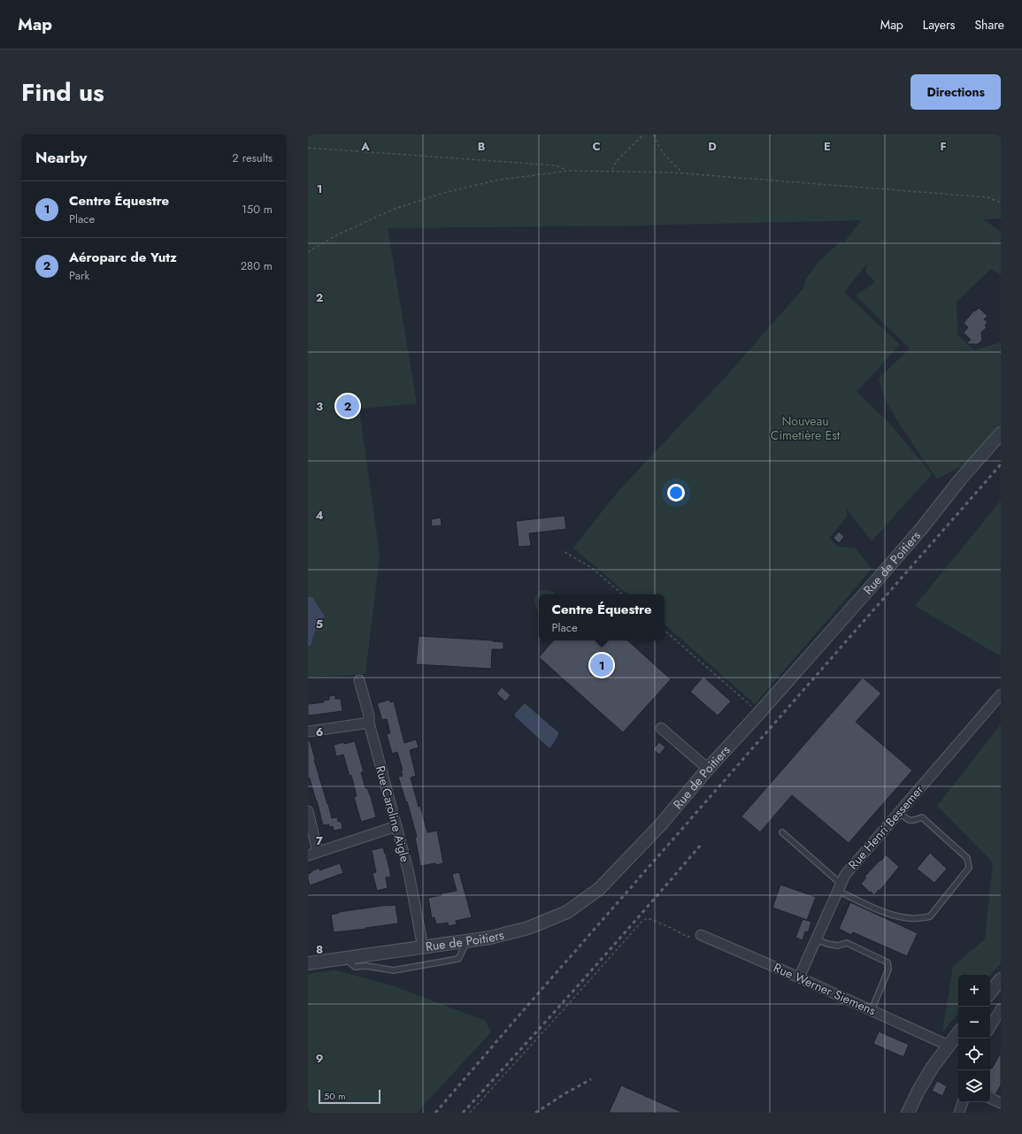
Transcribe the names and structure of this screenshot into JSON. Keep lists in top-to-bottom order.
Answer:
{
  "streets": {
    "street": [
      "Rue de Poitiers",
      "Rue Caroline Aigle",
      "Rue Henri Bessemer",
      "Rue Werner Siemens"
    ]
  },
  "crossings": [
    ["Rue de Poitiers", "Rue Caroline Aigle"],
    ["Rue Henri Bessemer", "Rue Werner Siemens"]
  ],
  "parks": ["Nouveau Cimetière Est"],
  "scale_bar": "50 m",
  "page": {
    "header": "Map",
    "nav": ["Map", "Layers", "Share"],
    "title": "Find us",
    "buttons": "Directions",
    "heading": ["Nearby", "2 results"],
    "list": [
      {
        "mark": "1",
        "name": "Centre Équestre",
        "note": "Place",
        "value": "150 m"
      },
      {
        "mark": "2",
        "name": "Aéroparc de Yutz",
        "note": "Park",
        "value": "280 m"
      }
    ],
    "pins": ["2", "1"],
    "popup": ["Centre Équestre", "Place"],
    "map_buttons": ["+", "−"],
    "scale": "50 m"
  },
  "grid": {
    "columns": [
      "A",
      "B",
      "C",
      "D",
      "E",
      "F"
    ],
    "rows": [
      "1",
      "2",
      "3",
      "4",
      "5",
      "6",
      "7",
      "8",
      "9"
    ]
  }
}
